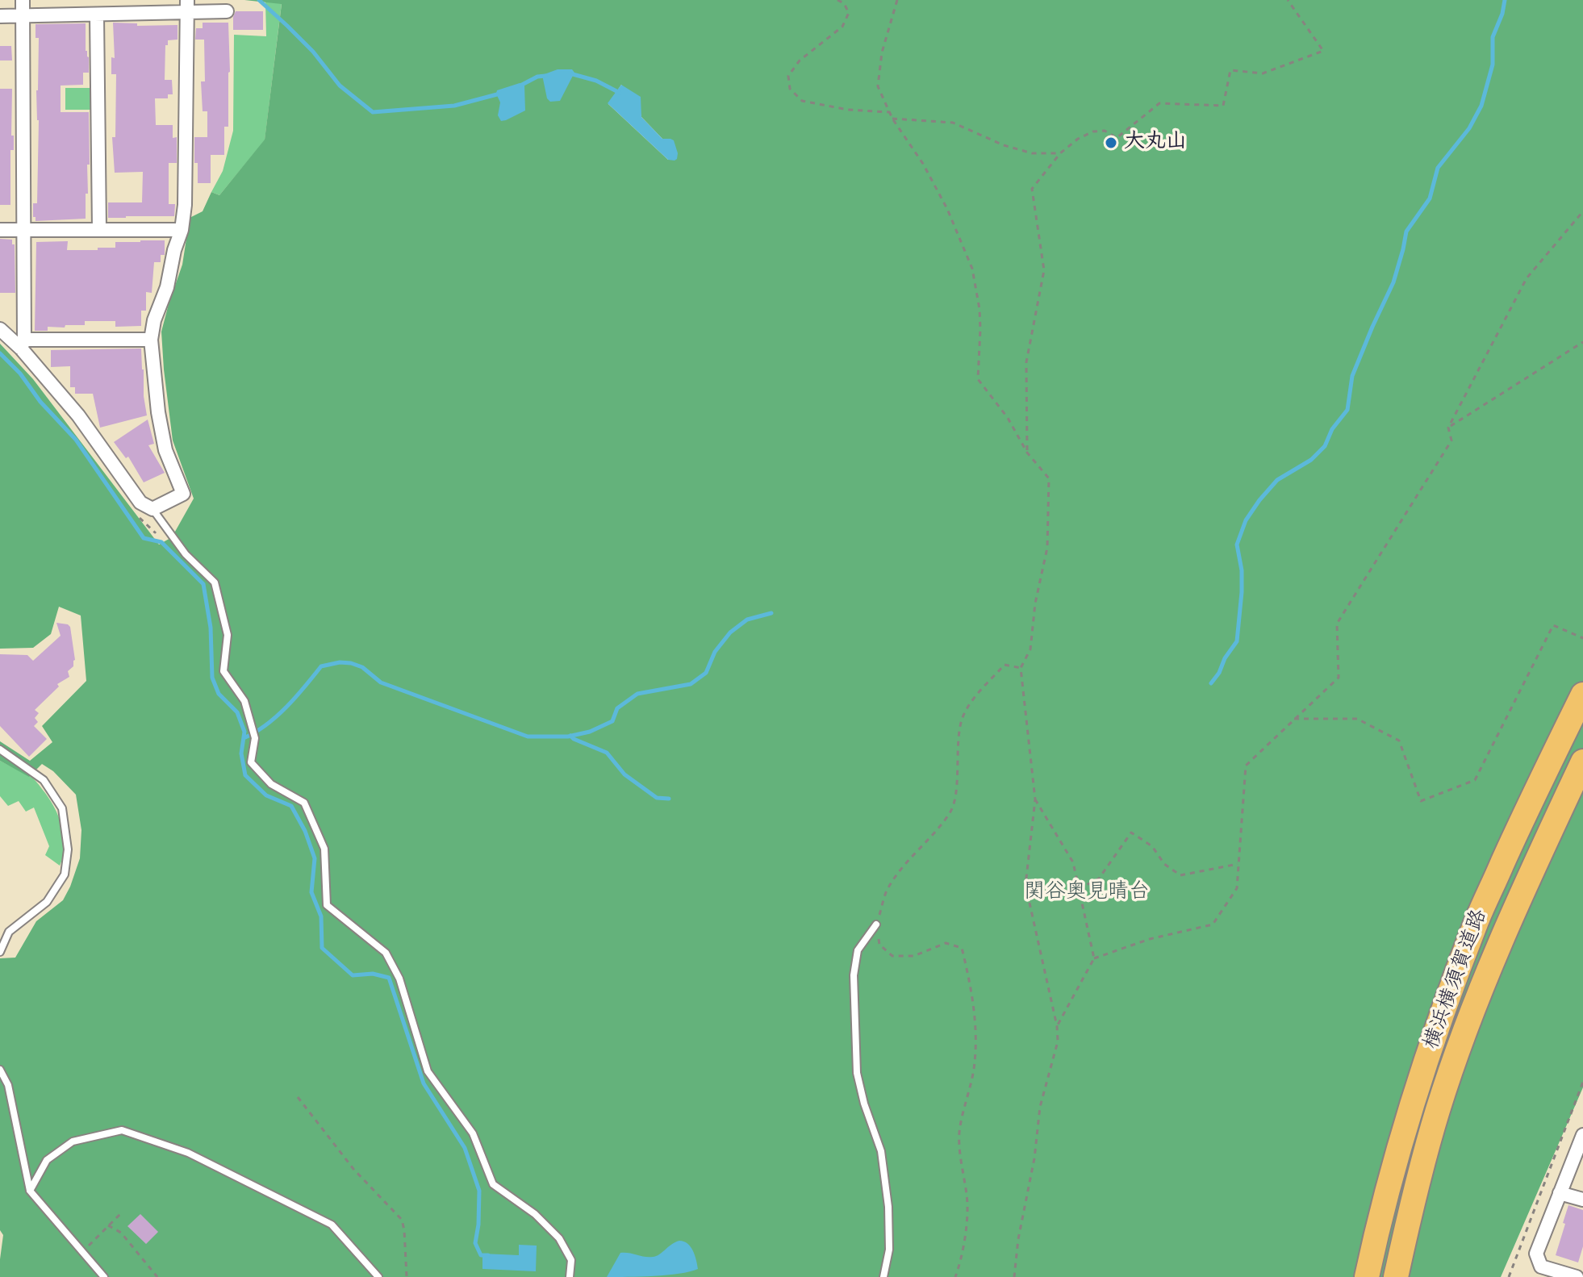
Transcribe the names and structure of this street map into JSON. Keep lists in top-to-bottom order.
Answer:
{
  "streets": {
    "highway": ["横浜横須賀道路"]
  },
  "parks": ["関谷奥見晴台"],
  "places": ["大丸山"]
}
